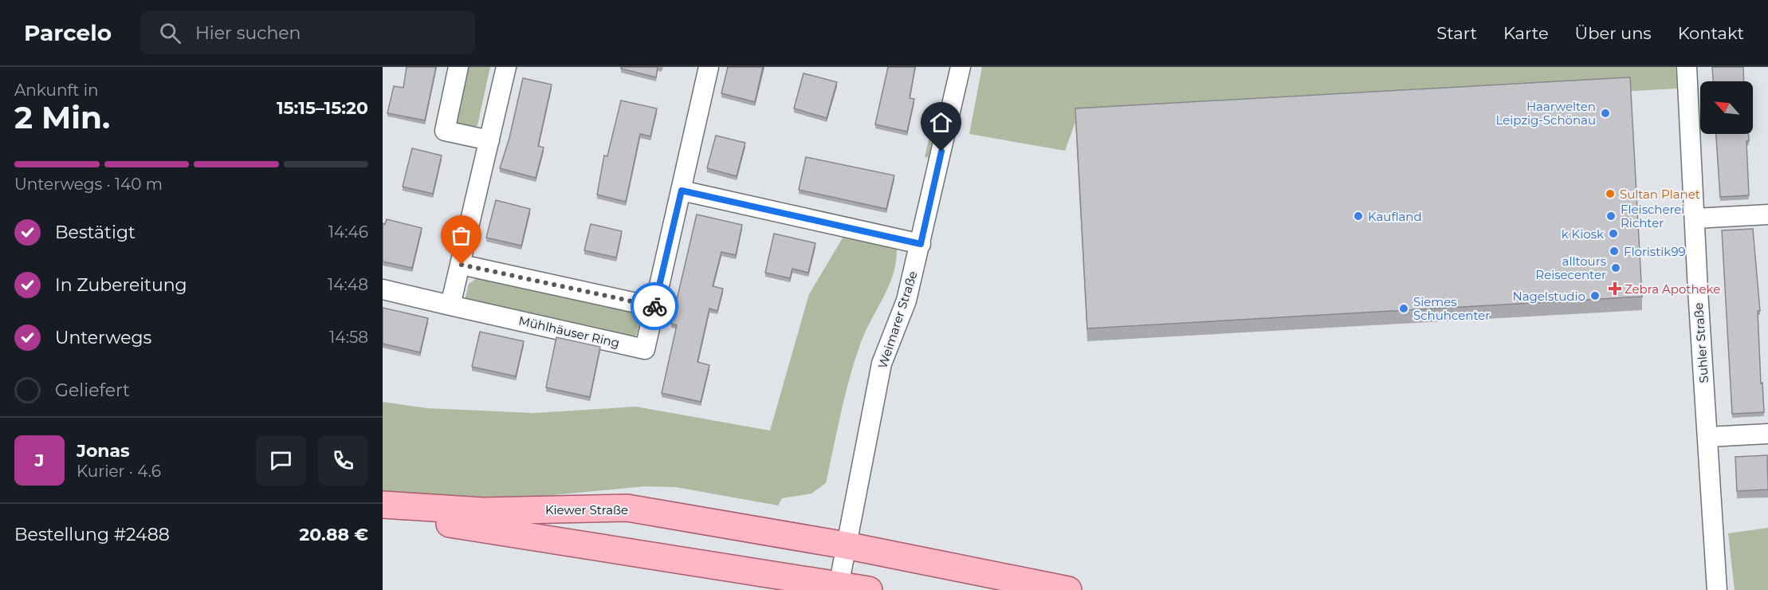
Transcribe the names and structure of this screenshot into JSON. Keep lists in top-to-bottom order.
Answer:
{
  "streets": {
    "main road": ["Kiewer Straße"],
    "street": ["Weimarer Straße", "Mühlhäuser Ring", "Suhler Straße"]
  },
  "crossings": [
    ["Weimarer Straße", "Kiewer Straße"]
  ],
  "places": {
    "other": [
      "Haarwelten Leipzig-Schönau",
      "Sultan Planet",
      "Kaufland",
      "Fleischerei Richter",
      "k Kiosk",
      "Floristik99",
      "alltours Reisecenter",
      "Nagelstudio",
      "Siemes Schuhcenter"
    ],
    "health": ["Zebra Apotheke"]
  },
  "north": "top left",
  "page": {
    "header": "Parcelo",
    "search": "Hier suchen",
    "nav": [
      "Start",
      "Karte",
      "Über uns",
      "Kontakt"
    ],
    "heading": ["2 Min.", "Ankunft in", "15:15–15:20"],
    "panel": [
      "Jonas",
      "Kurier · 4.6",
      "Bestellung #2488",
      "20.88 €"
    ],
    "bar": "Unterwegs · 140 m",
    "list": [
      ["Bestätigt", "14:46"],
      ["In Zubereitung", "14:48"],
      ["Unterwegs", "14:58"],
      "Geliefert"
    ],
    "round": "J"
  }
}
